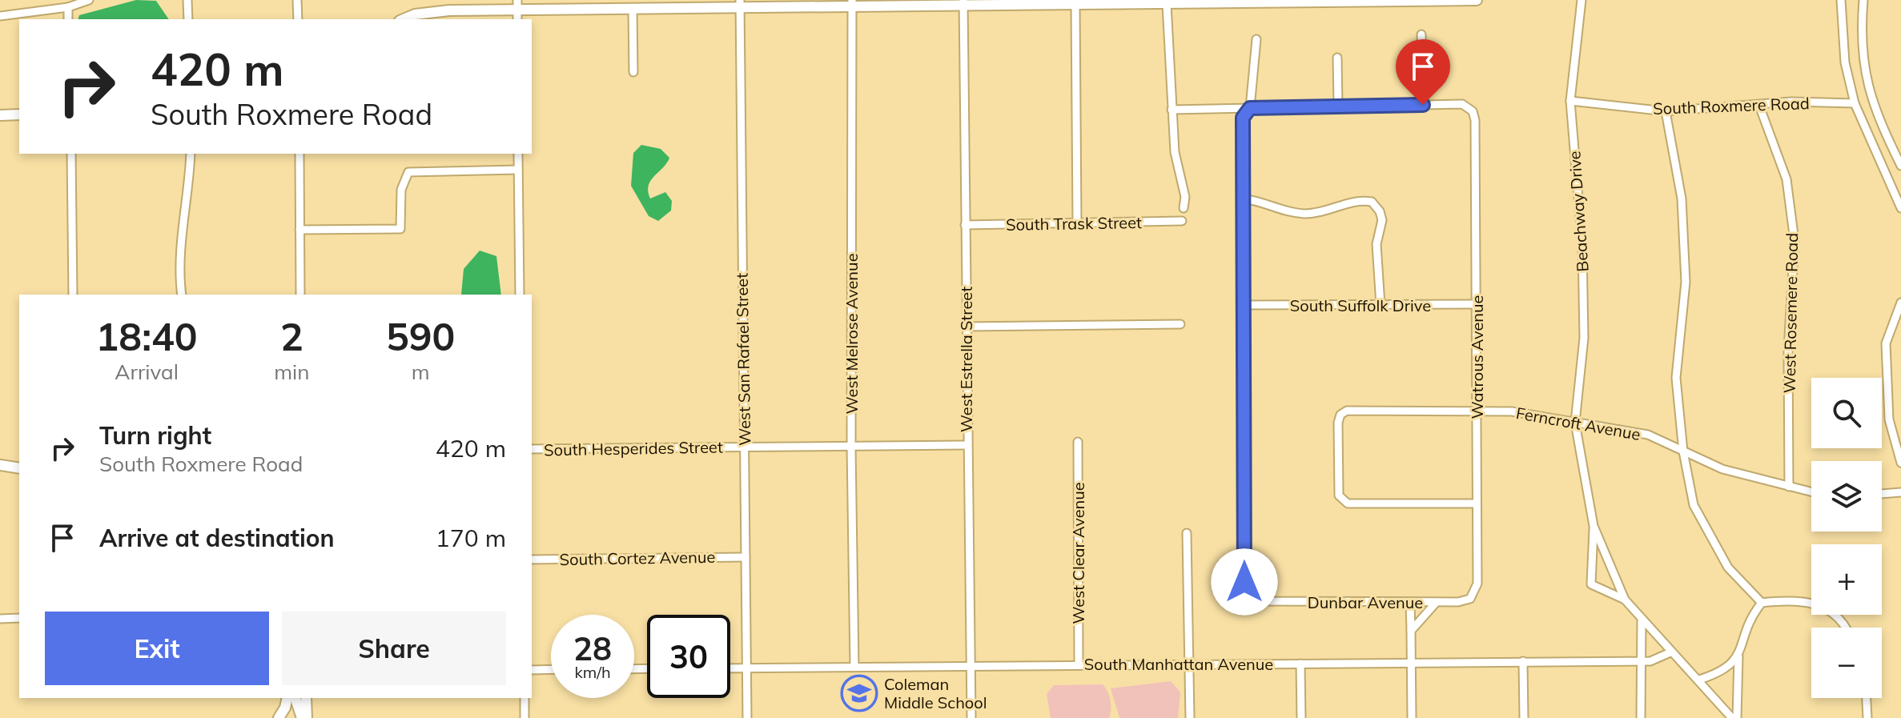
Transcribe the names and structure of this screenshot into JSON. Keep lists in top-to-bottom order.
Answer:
{
  "streets": {
    "street": [
      "South Roxmere Road",
      "Beachway Drive",
      "South Trask Street",
      "South Suffolk Drive",
      "West Rosemere Road",
      "West Melrose Avenue",
      "Watrous Avenue",
      "West San Rafael Street",
      "West Estrella Street",
      "Ferncroft Avenue",
      "South Hesperides Street",
      "West Clear Avenue",
      "South Cortez Avenue",
      "Dunbar Avenue",
      "South Manhattan Avenue"
    ]
  },
  "crossings": [
    ["South Roxmere Road", "Beachway Drive"],
    ["South Roxmere Road", "West Rosemere Road"],
    ["Beachway Drive", "Ferncroft Avenue"],
    ["South Trask Street", "West Estrella Street"],
    ["South Suffolk Drive", "Watrous Avenue"],
    ["South Suffolk Drive", "Dunbar Avenue"],
    ["West Rosemere Road", "Ferncroft Avenue"],
    ["West Melrose Avenue", "South Hesperides Street"],
    ["West Melrose Avenue", "South Manhattan Avenue"],
    ["Watrous Avenue", "Ferncroft Avenue"],
    ["Watrous Avenue", "Dunbar Avenue"],
    ["West San Rafael Street", "South Hesperides Street"],
    ["West San Rafael Street", "South Cortez Avenue"],
    ["West San Rafael Street", "South Manhattan Avenue"],
    ["West Estrella Street", "South Hesperides Street"],
    ["West Estrella Street", "South Manhattan Avenue"],
    ["West Clear Avenue", "South Manhattan Avenue"]
  ],
  "places": {
    "school or university": ["Coleman Middle School"]
  },
  "page": {
    "turn": ["420 m", "South Roxmere Road"],
    "eta": [
      "18:40",
      "Arrival",
      "2",
      "min",
      "590",
      "m"
    ],
    "map_buttons": ["+", "−"],
    "list": [
      {
        "name": "Turn right",
        "note": "South Roxmere Road",
        "value": "420 m"
      },
      {
        "name": "Arrive at destination",
        "value": "170 m"
      }
    ],
    "buttons": ["Exit", "Share"],
    "speed": "28 km/h",
    "limit": "30"
  }
}
